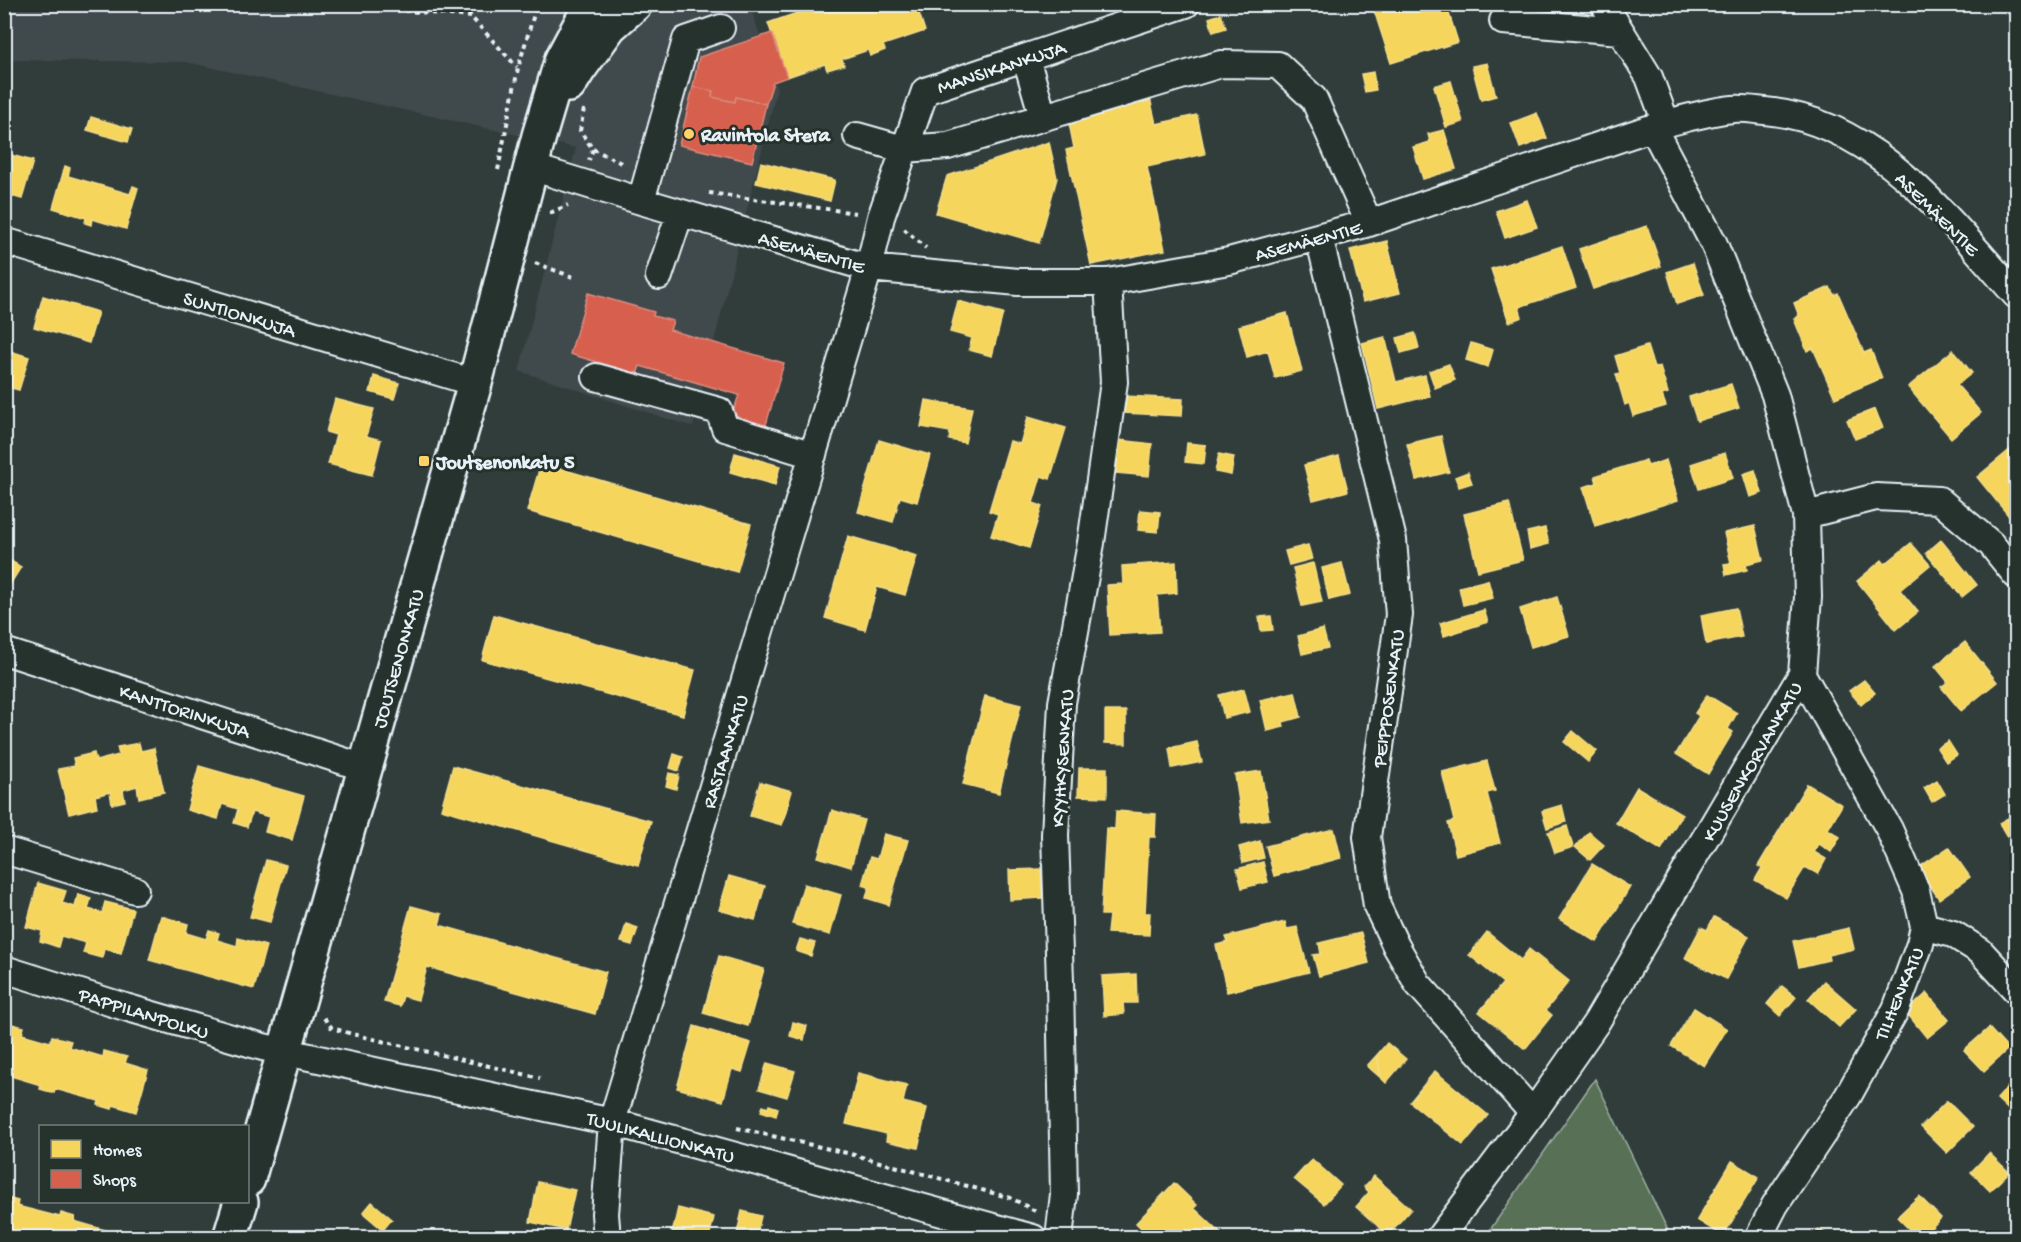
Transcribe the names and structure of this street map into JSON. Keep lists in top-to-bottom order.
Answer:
{
  "streets": {
    "main road": ["JOUTSENONKATU"],
    "street": [
      "MANSIKANKUJA",
      "ASEMÄENTIE",
      "SUNTIONKUJA",
      "PEIPPOSENKATU",
      "KANTTORINKUJA",
      "RASTAANKATU",
      "KYYHKYSENKATU",
      "KUUSENKORVANKATU",
      "TILHENKATU",
      "PAPPILANPOLKU",
      "TUULIKALLIONKATU"
    ]
  },
  "crossings": [
    ["MANSIKANKUJA", "ASEMÄENTIE"],
    ["MANSIKANKUJA", "RASTAANKATU"],
    ["ASEMÄENTIE", "JOUTSENONKATU"],
    ["ASEMÄENTIE", "PEIPPOSENKATU"],
    ["ASEMÄENTIE", "RASTAANKATU"],
    ["ASEMÄENTIE", "KYYHKYSENKATU"],
    ["ASEMÄENTIE", "KUUSENKORVANKATU"],
    ["SUNTIONKUJA", "JOUTSENONKATU"],
    ["JOUTSENONKATU", "KANTTORINKUJA"],
    ["JOUTSENONKATU", "PAPPILANPOLKU"],
    ["JOUTSENONKATU", "TUULIKALLIONKATU"],
    ["PEIPPOSENKATU", "KUUSENKORVANKATU"],
    ["RASTAANKATU", "TUULIKALLIONKATU"],
    ["KUUSENKORVANKATU", "TILHENKATU"],
    ["PAPPILANPOLKU", "TUULIKALLIONKATU"]
  ],
  "places": {
    "other": ["Ravintola Stera"],
    "transit": ["Joutsenonkatu 5"]
  },
  "legend": ["Homes", "Shops"]
}
